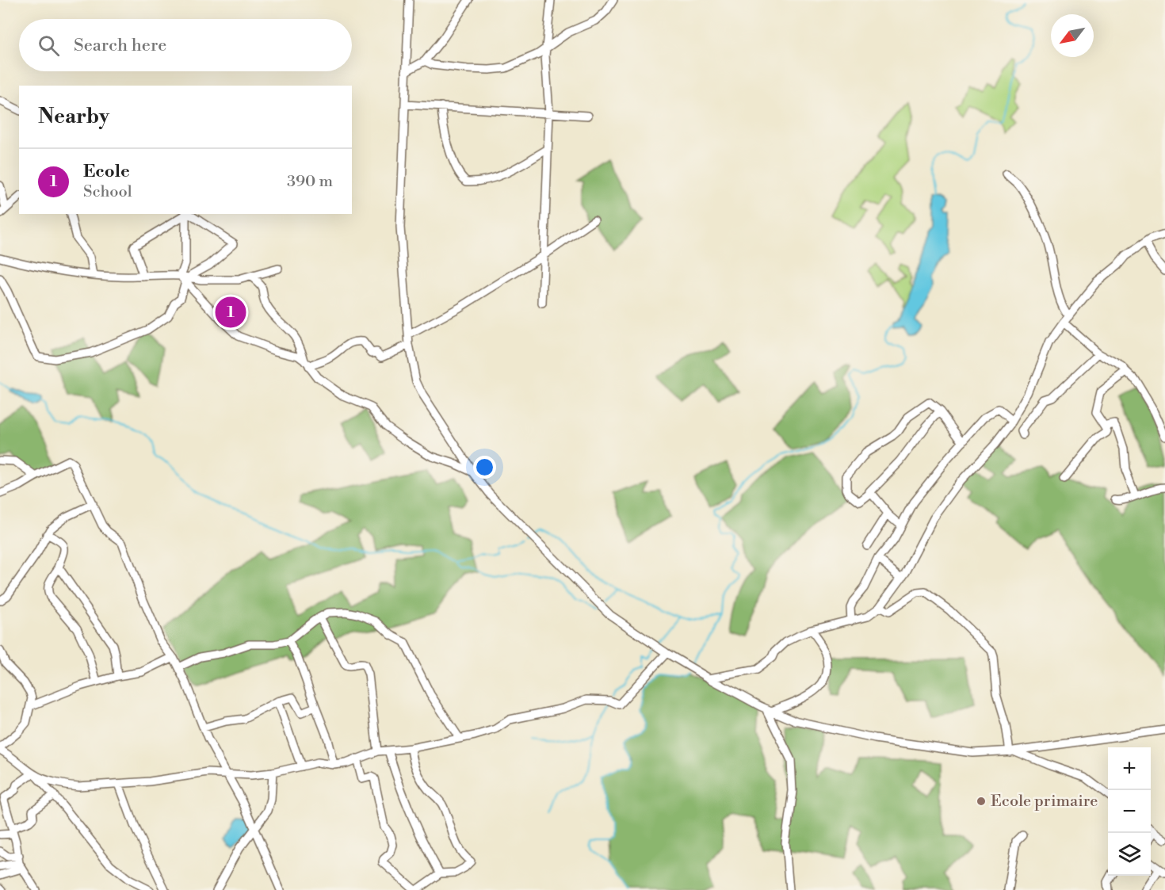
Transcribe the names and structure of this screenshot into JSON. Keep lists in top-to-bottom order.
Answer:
{
  "places": ["Ecole primaire"],
  "north": "bottom left",
  "page": {
    "search": "Search here",
    "heading": "Nearby",
    "list": [
      {
        "mark": "1",
        "name": "Ecole",
        "note": "School",
        "value": "390 m"
      }
    ],
    "pins": "1",
    "map_buttons": ["+", "−"]
  }
}
